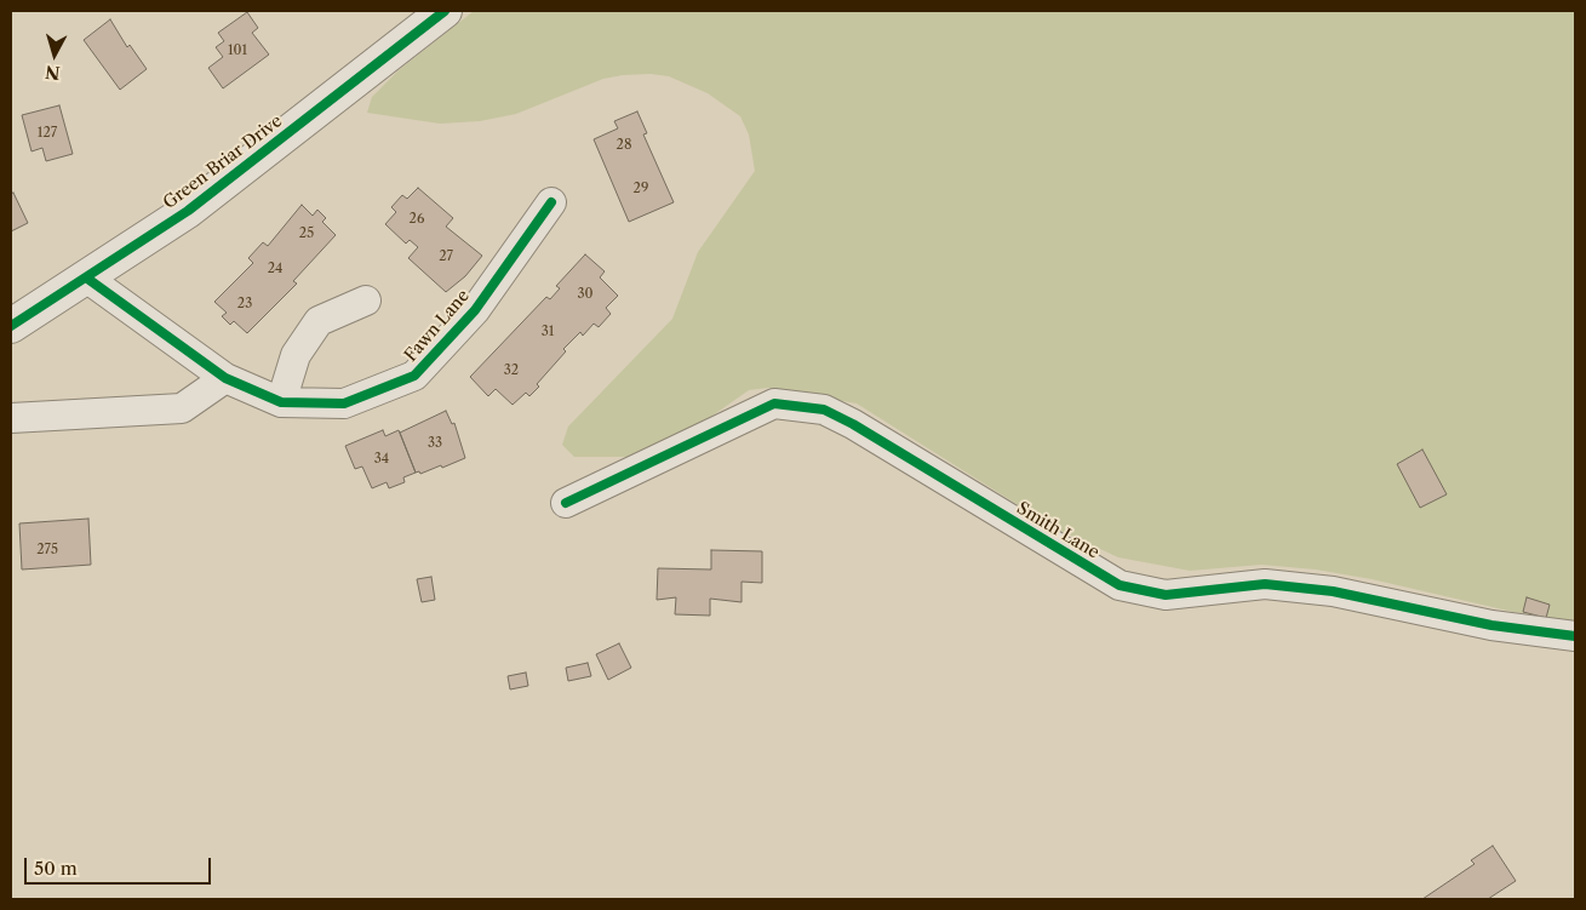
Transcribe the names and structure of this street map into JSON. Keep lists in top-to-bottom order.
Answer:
{
  "streets": {
    "street": ["Green Briar Drive", "Fawn Lane", "Smith Lane"]
  },
  "crossings": [
    ["Green Briar Drive", "Fawn Lane"]
  ],
  "house_numbers": [
    "101",
    "127",
    "28",
    "29",
    "26",
    "25",
    "27",
    "24",
    "30",
    "23",
    "31",
    "32",
    "33",
    "34",
    "275"
  ],
  "scale_bar": "50 m",
  "north": "bottom"
}
